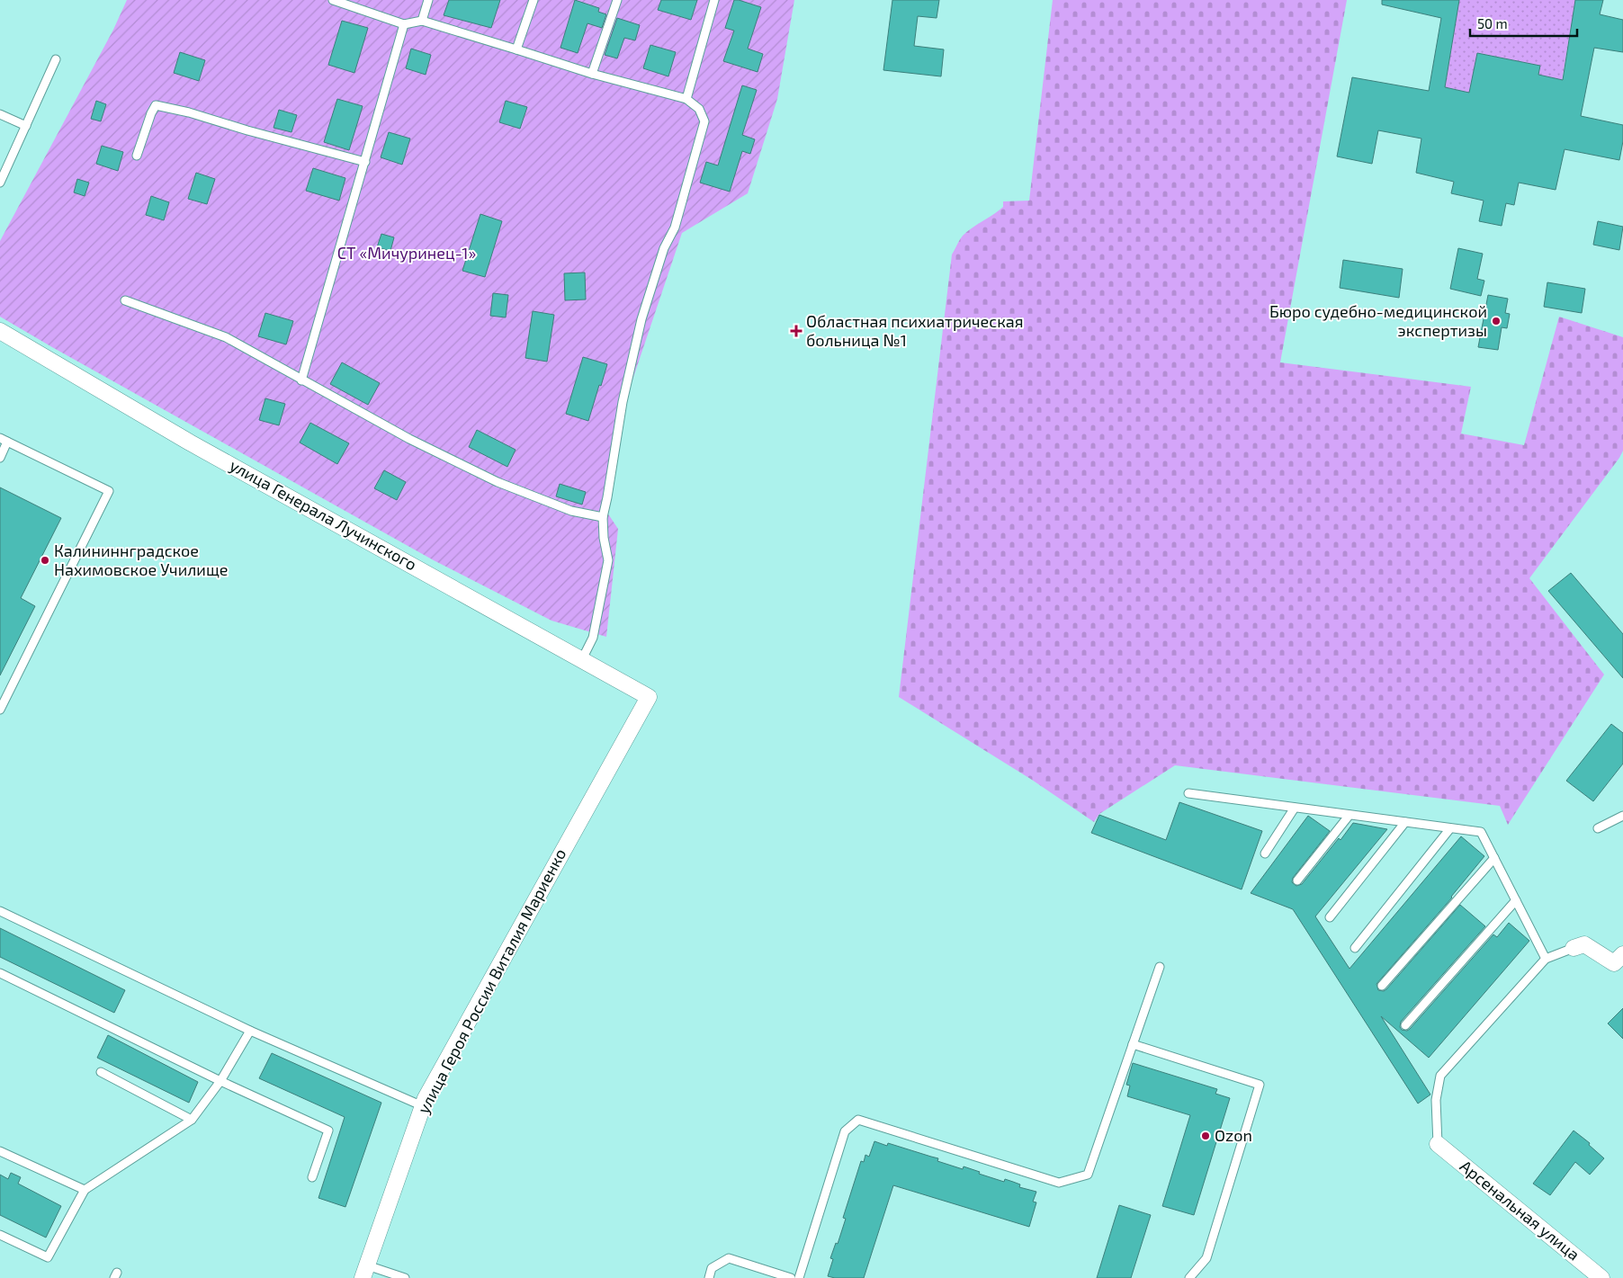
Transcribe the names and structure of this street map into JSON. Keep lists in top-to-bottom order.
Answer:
{
  "streets": {
    "street": ["улица Генерала Лучинского", "улица Героя России Виталия Мариенко", "Арсенальная улица"]
  },
  "crossings": [
    ["улица Генерала Лучинского", "улица Героя России Виталия Мариенко"]
  ],
  "parks": ["СТ «Мичуринец-1»"],
  "places": {
    "other": ["Бюро судебно-медицинской экспертизы", "Калининнградское Нахимовское Училище", "Ozon"],
    "health": ["Областная психиатрическая больница №1"]
  },
  "scale_bar": "50 m"
}
